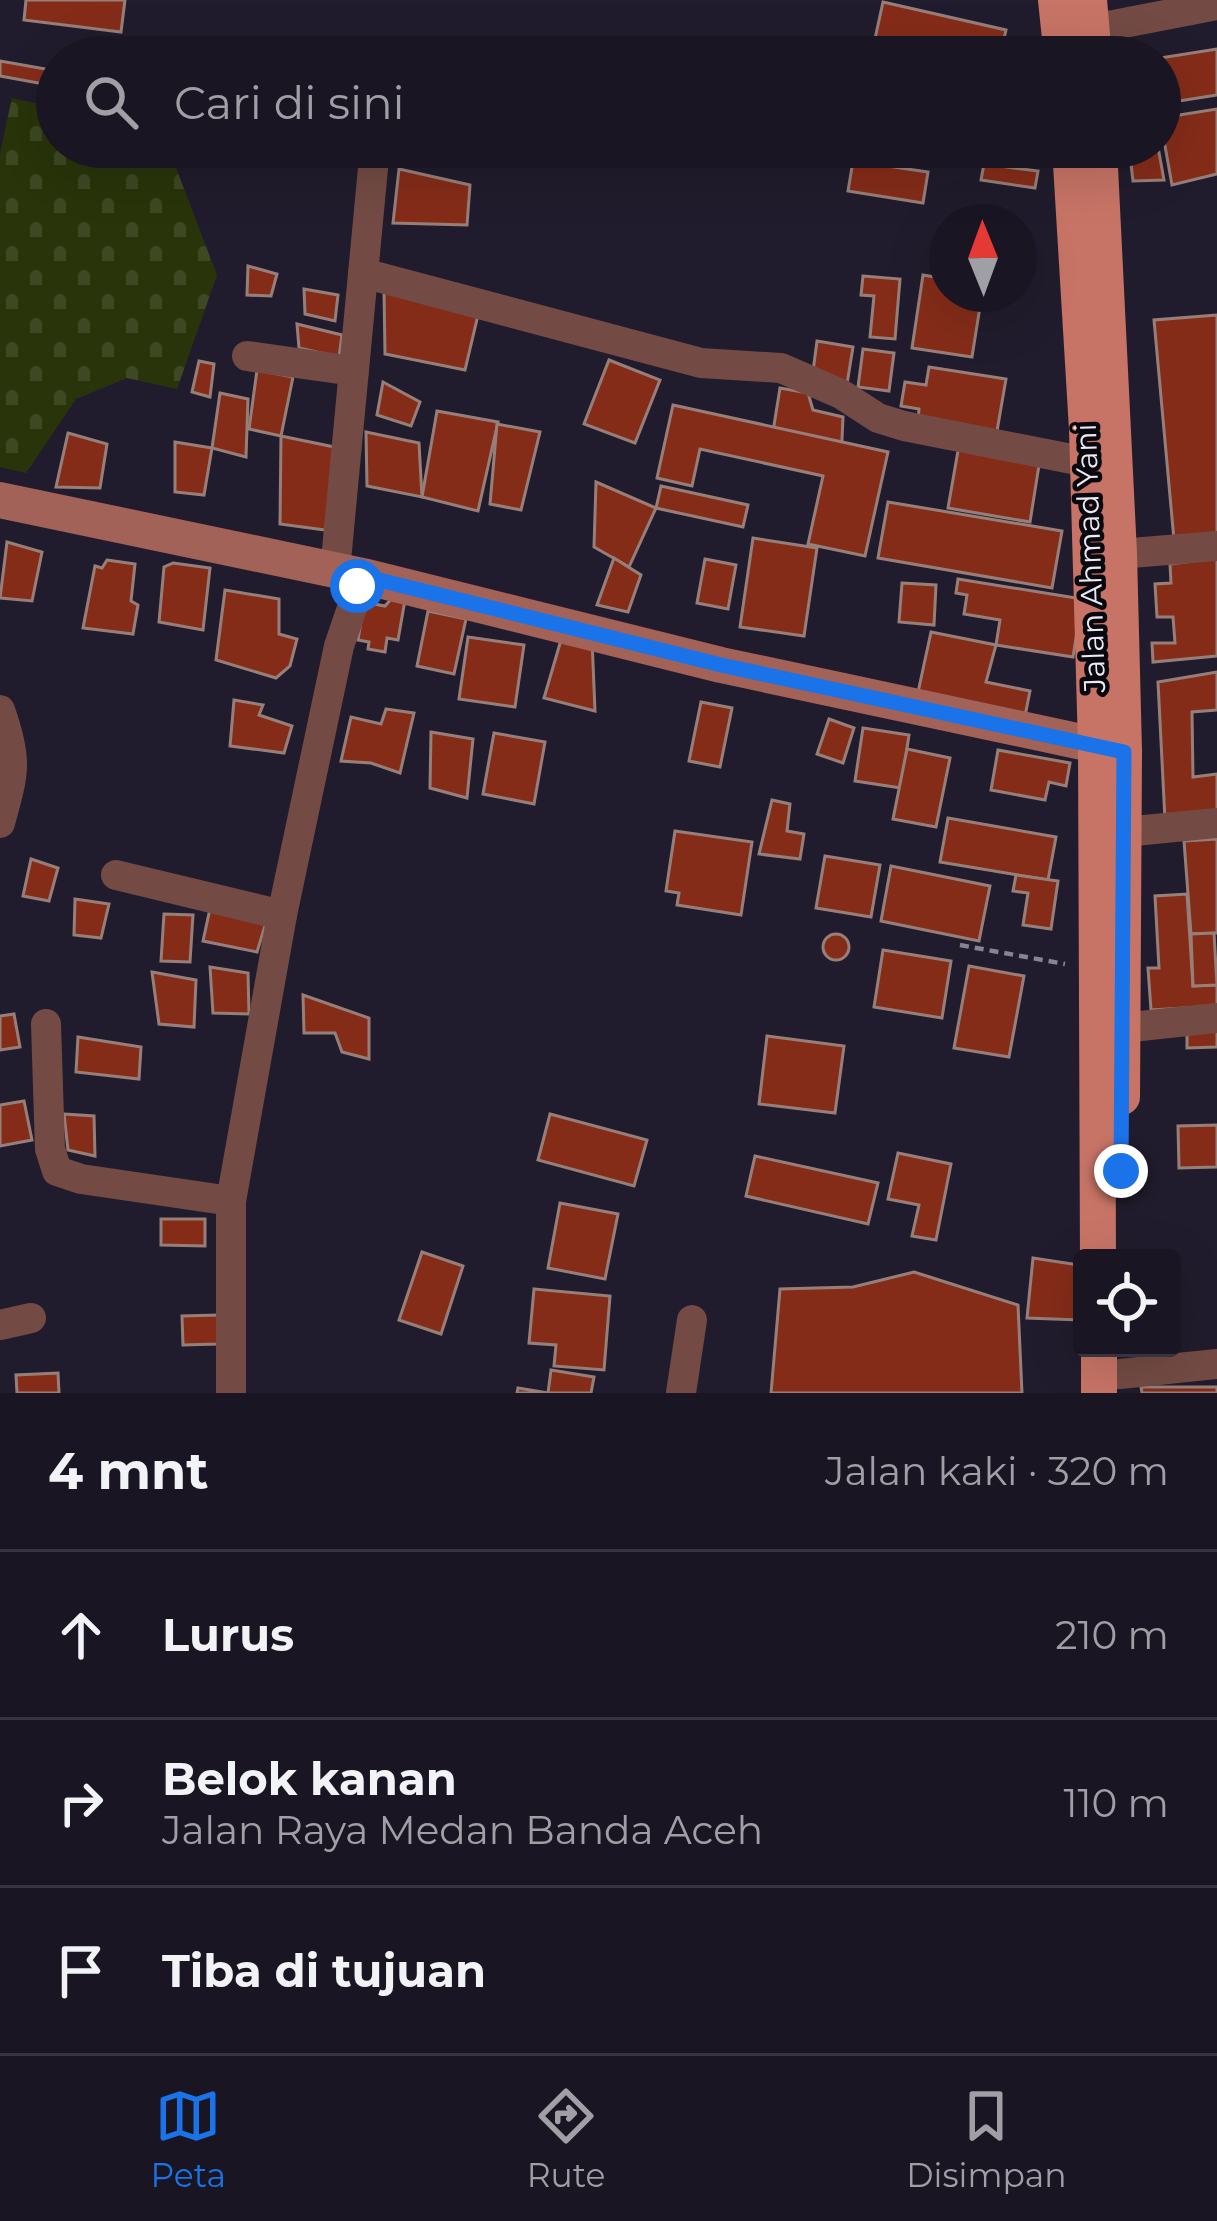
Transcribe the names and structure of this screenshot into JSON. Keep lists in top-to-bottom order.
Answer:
{
  "streets": {
    "main road": ["Jalan Ahmad Yani"]
  },
  "north": "top",
  "page": {
    "search": "Cari di sini",
    "heading": ["4 mnt", "Jalan kaki · 320 m"],
    "list": [
      ["Lurus", "210 m"],
      ["Belok kanan", "Jalan Raya Medan Banda Aceh", "110 m"],
      "Tiba di tujuan"
    ],
    "nav": ["Peta", "Rute", "Disimpan"]
  }
}
